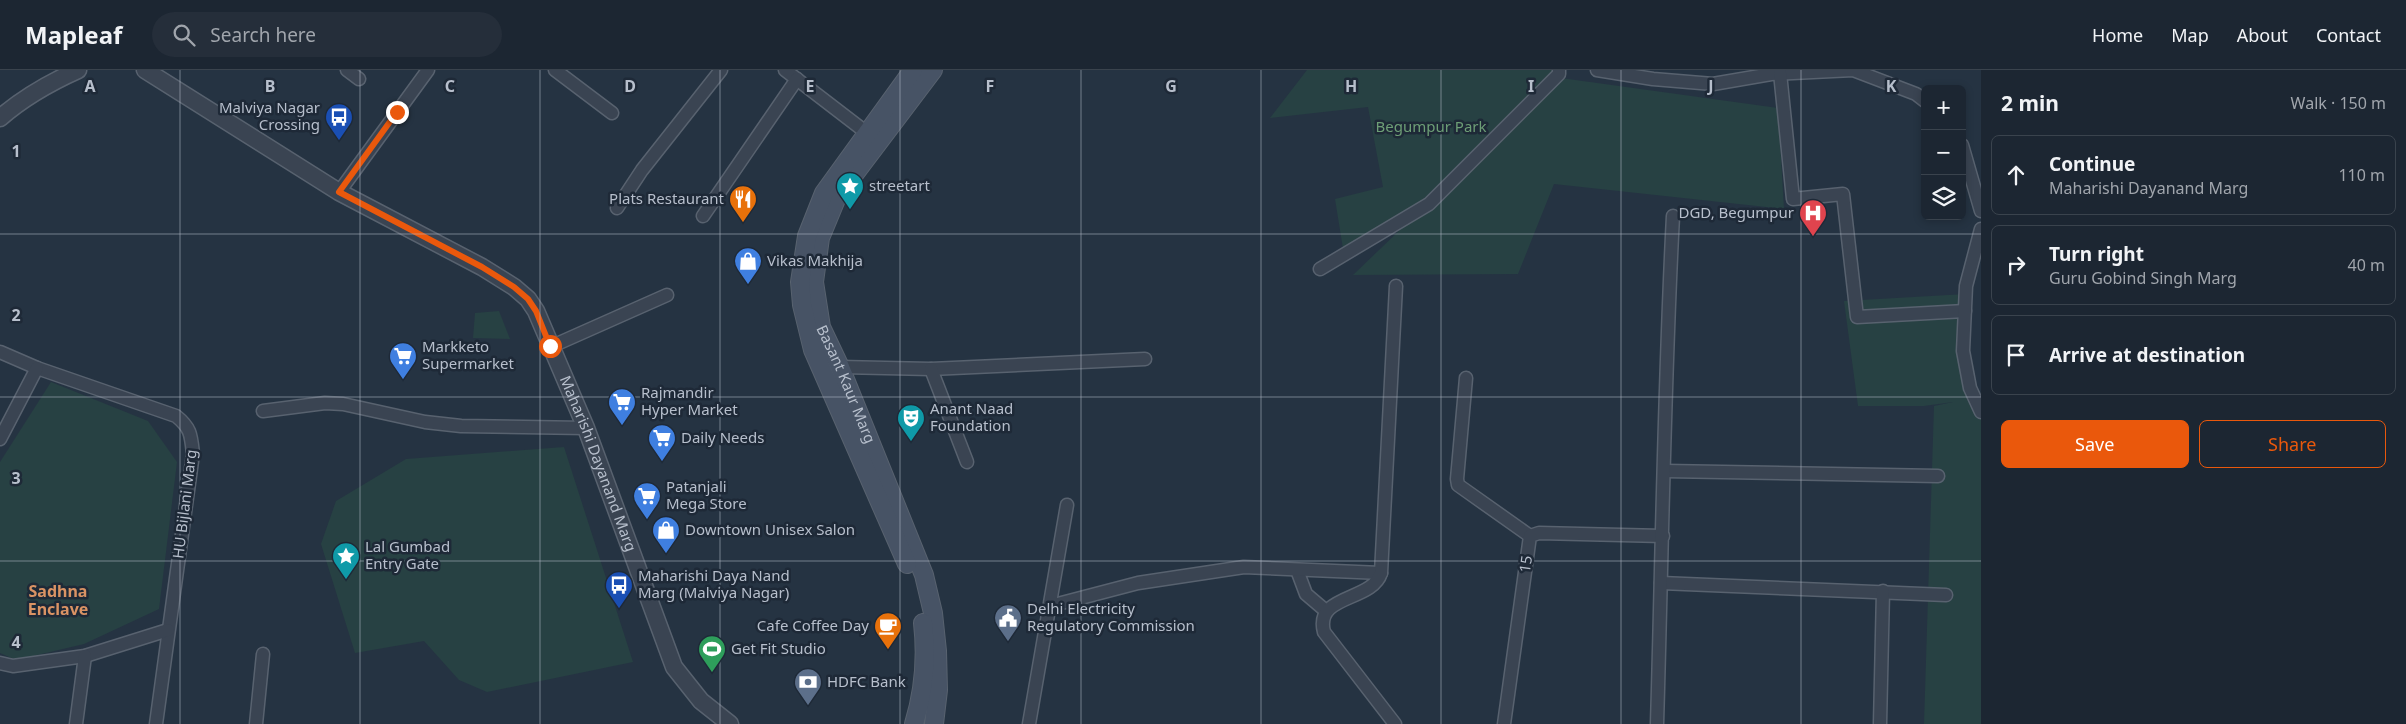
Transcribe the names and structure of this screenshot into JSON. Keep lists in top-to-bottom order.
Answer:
{
  "streets": {
    "main road": ["Basant Kaur Marg"],
    "street": ["Maharishi Dayanand Marg", "HU Bijlani Marg", "15"]
  },
  "districts": ["Sadhna Enclave"],
  "parks": ["Begumpur Park"],
  "places": {
    "bus stop": ["Malviya Nagar Crossing", "Maharishi Daya Nand Marg (Malviya Nagar)"],
    "place": ["streetart", "Lal Gumbad Entry Gate"],
    "restaurant": ["Plats Restaurant"],
    "hospital": ["DGD, Begumpur"],
    "shop": ["Vikas Makhija", "Downtown Unisex Salon"],
    "supermarket": [
      "Markketo Supermarket",
      "Rajmandir Hyper Market",
      "Daily Needs",
      "Patanjali Mega Store"
    ],
    "theatre": ["Anant Naad Foundation"],
    "public building": ["Delhi Electricity Regulatory Commission"],
    "cafe": ["Cafe Coffee Day"],
    "sports": ["Get Fit Studio"],
    "bank": ["HDFC Bank"]
  },
  "page": {
    "header": "Mapleaf",
    "search": "Search here",
    "nav": [
      "Home",
      "Map",
      "About",
      "Contact"
    ],
    "heading": ["2 min", "Walk · 150 m"],
    "map_buttons": ["+", "−"],
    "list": [
      ["Continue", "Maharishi Dayanand Marg", "110 m"],
      ["Turn right", "Guru Gobind Singh Marg", "40 m"],
      "Arrive at destination"
    ],
    "buttons": ["Save", "Share"]
  },
  "grid": {
    "columns": [
      "A",
      "B",
      "C",
      "D",
      "E",
      "F",
      "G",
      "H",
      "I",
      "J",
      "K"
    ],
    "rows": [
      "1",
      "2",
      "3",
      "4"
    ]
  }
}
